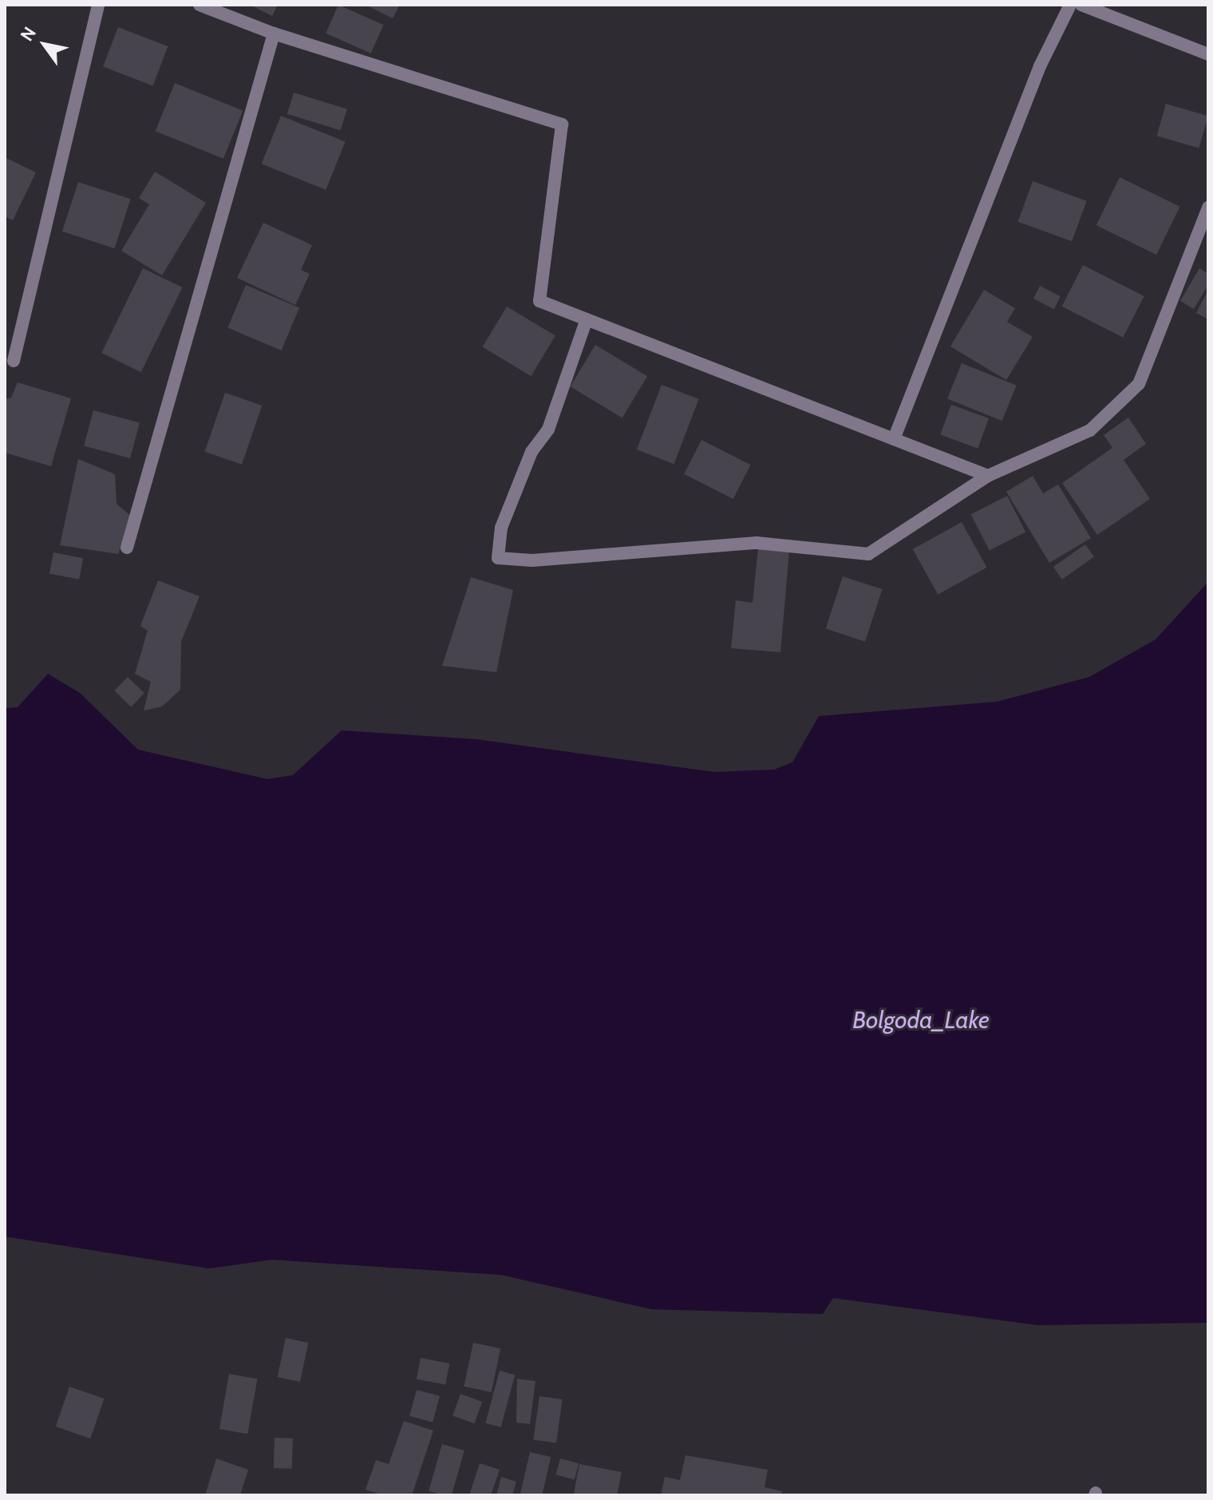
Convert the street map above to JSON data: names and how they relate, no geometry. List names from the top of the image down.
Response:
{
  "water": ["Bolgoda_Lake"],
  "north": "top left"
}
